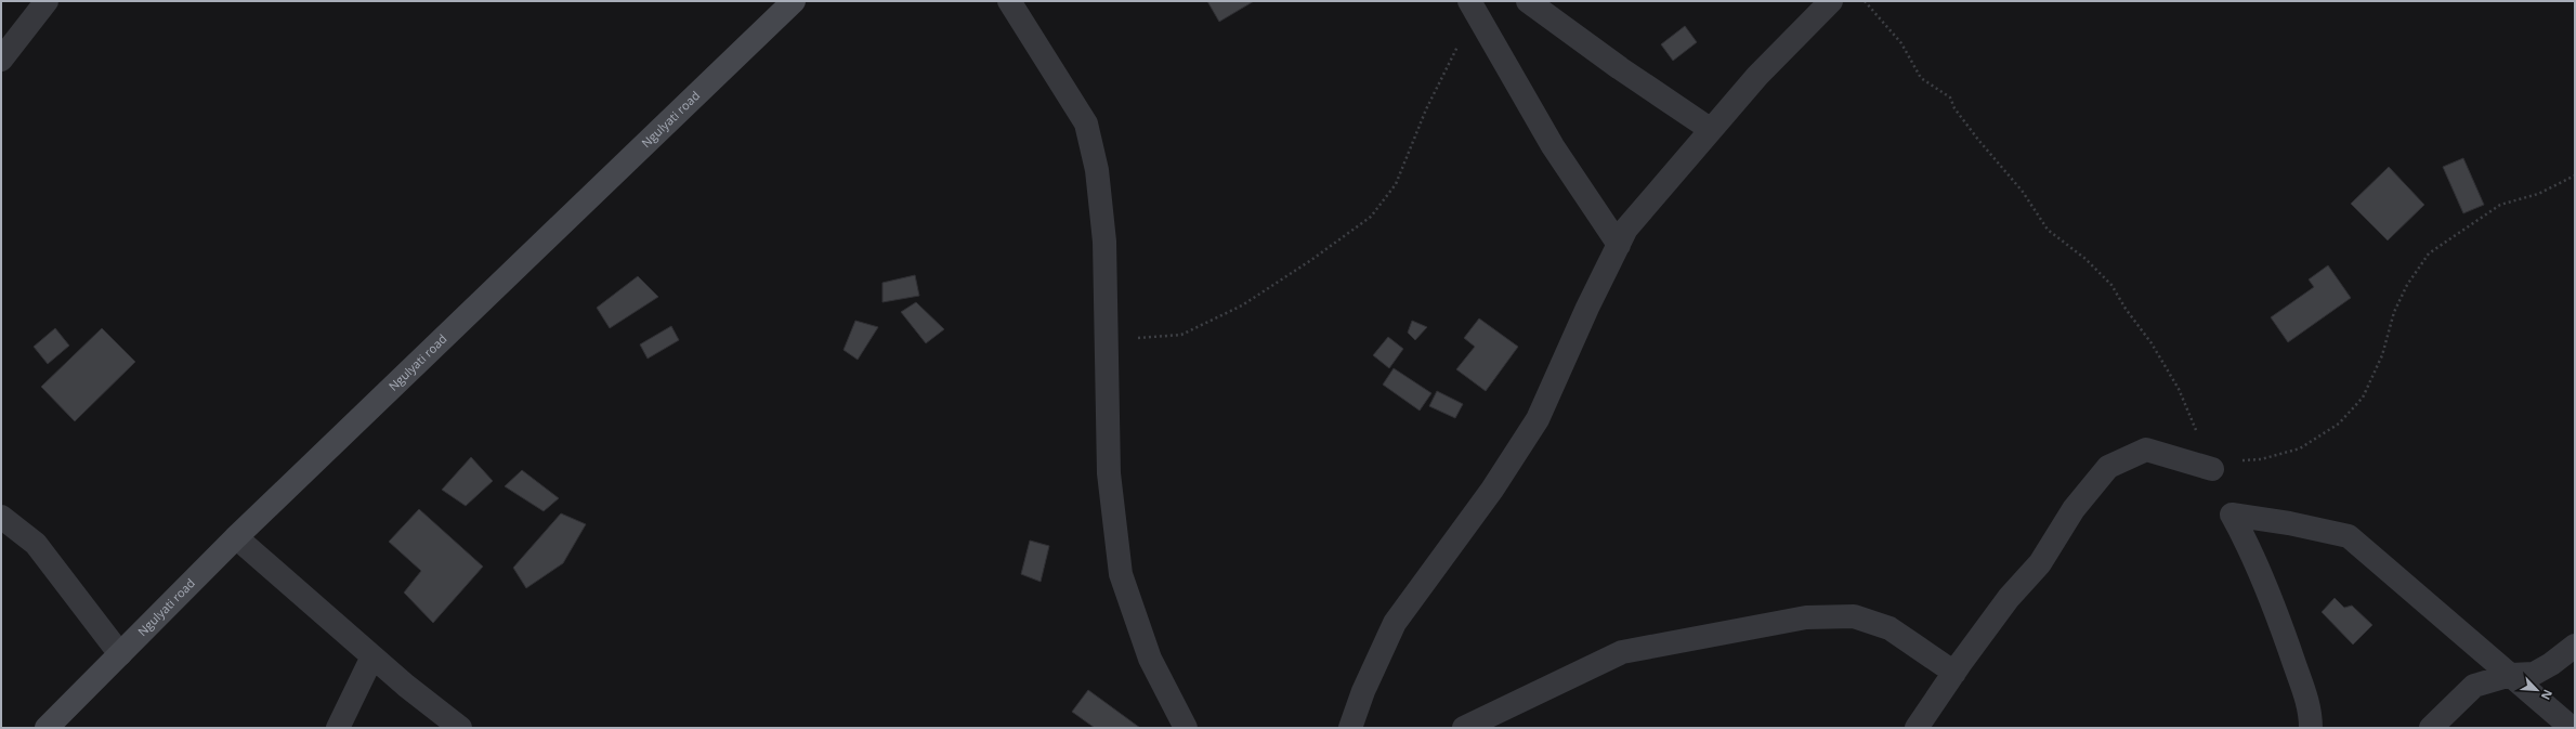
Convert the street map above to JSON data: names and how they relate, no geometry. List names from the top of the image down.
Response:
{
  "streets": {
    "main road": ["Ngulyati road"]
  },
  "north": "bottom right"
}
